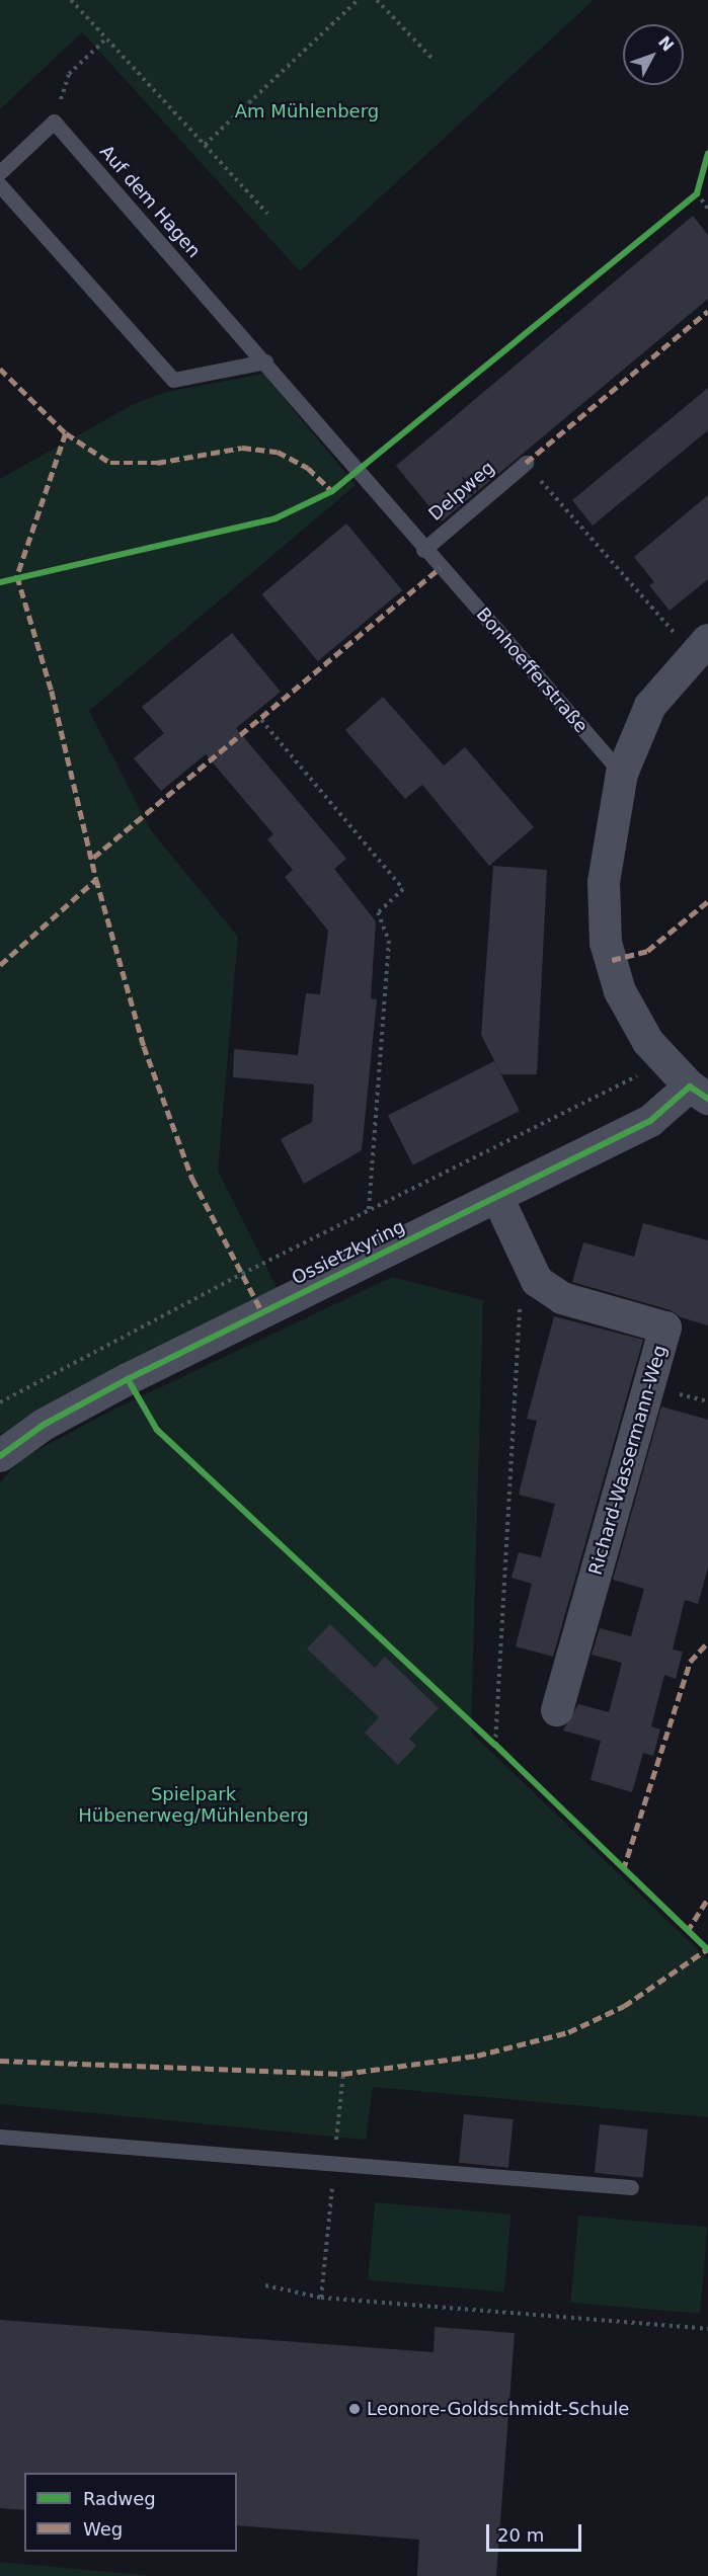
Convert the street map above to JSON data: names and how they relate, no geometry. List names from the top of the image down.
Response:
{
  "streets": {
    "street": ["Ossietzkyring", "Richard-Wassermann-Weg"],
    "lane": ["Auf dem Hagen", "Delpweg", "Bonhoefferstraße"]
  },
  "crossings": [
    ["Auf dem Hagen", "Delpweg"],
    ["Auf dem Hagen", "Bonhoefferstraße"]
  ],
  "parks": ["Am Mühlenberg", "Spielpark Hübenerweg/Mühlenberg"],
  "places": ["Leonore-Goldschmidt-Schule"],
  "legend": ["Radweg", "Weg"],
  "scale_bar": "20 m",
  "north": "top right"
}
